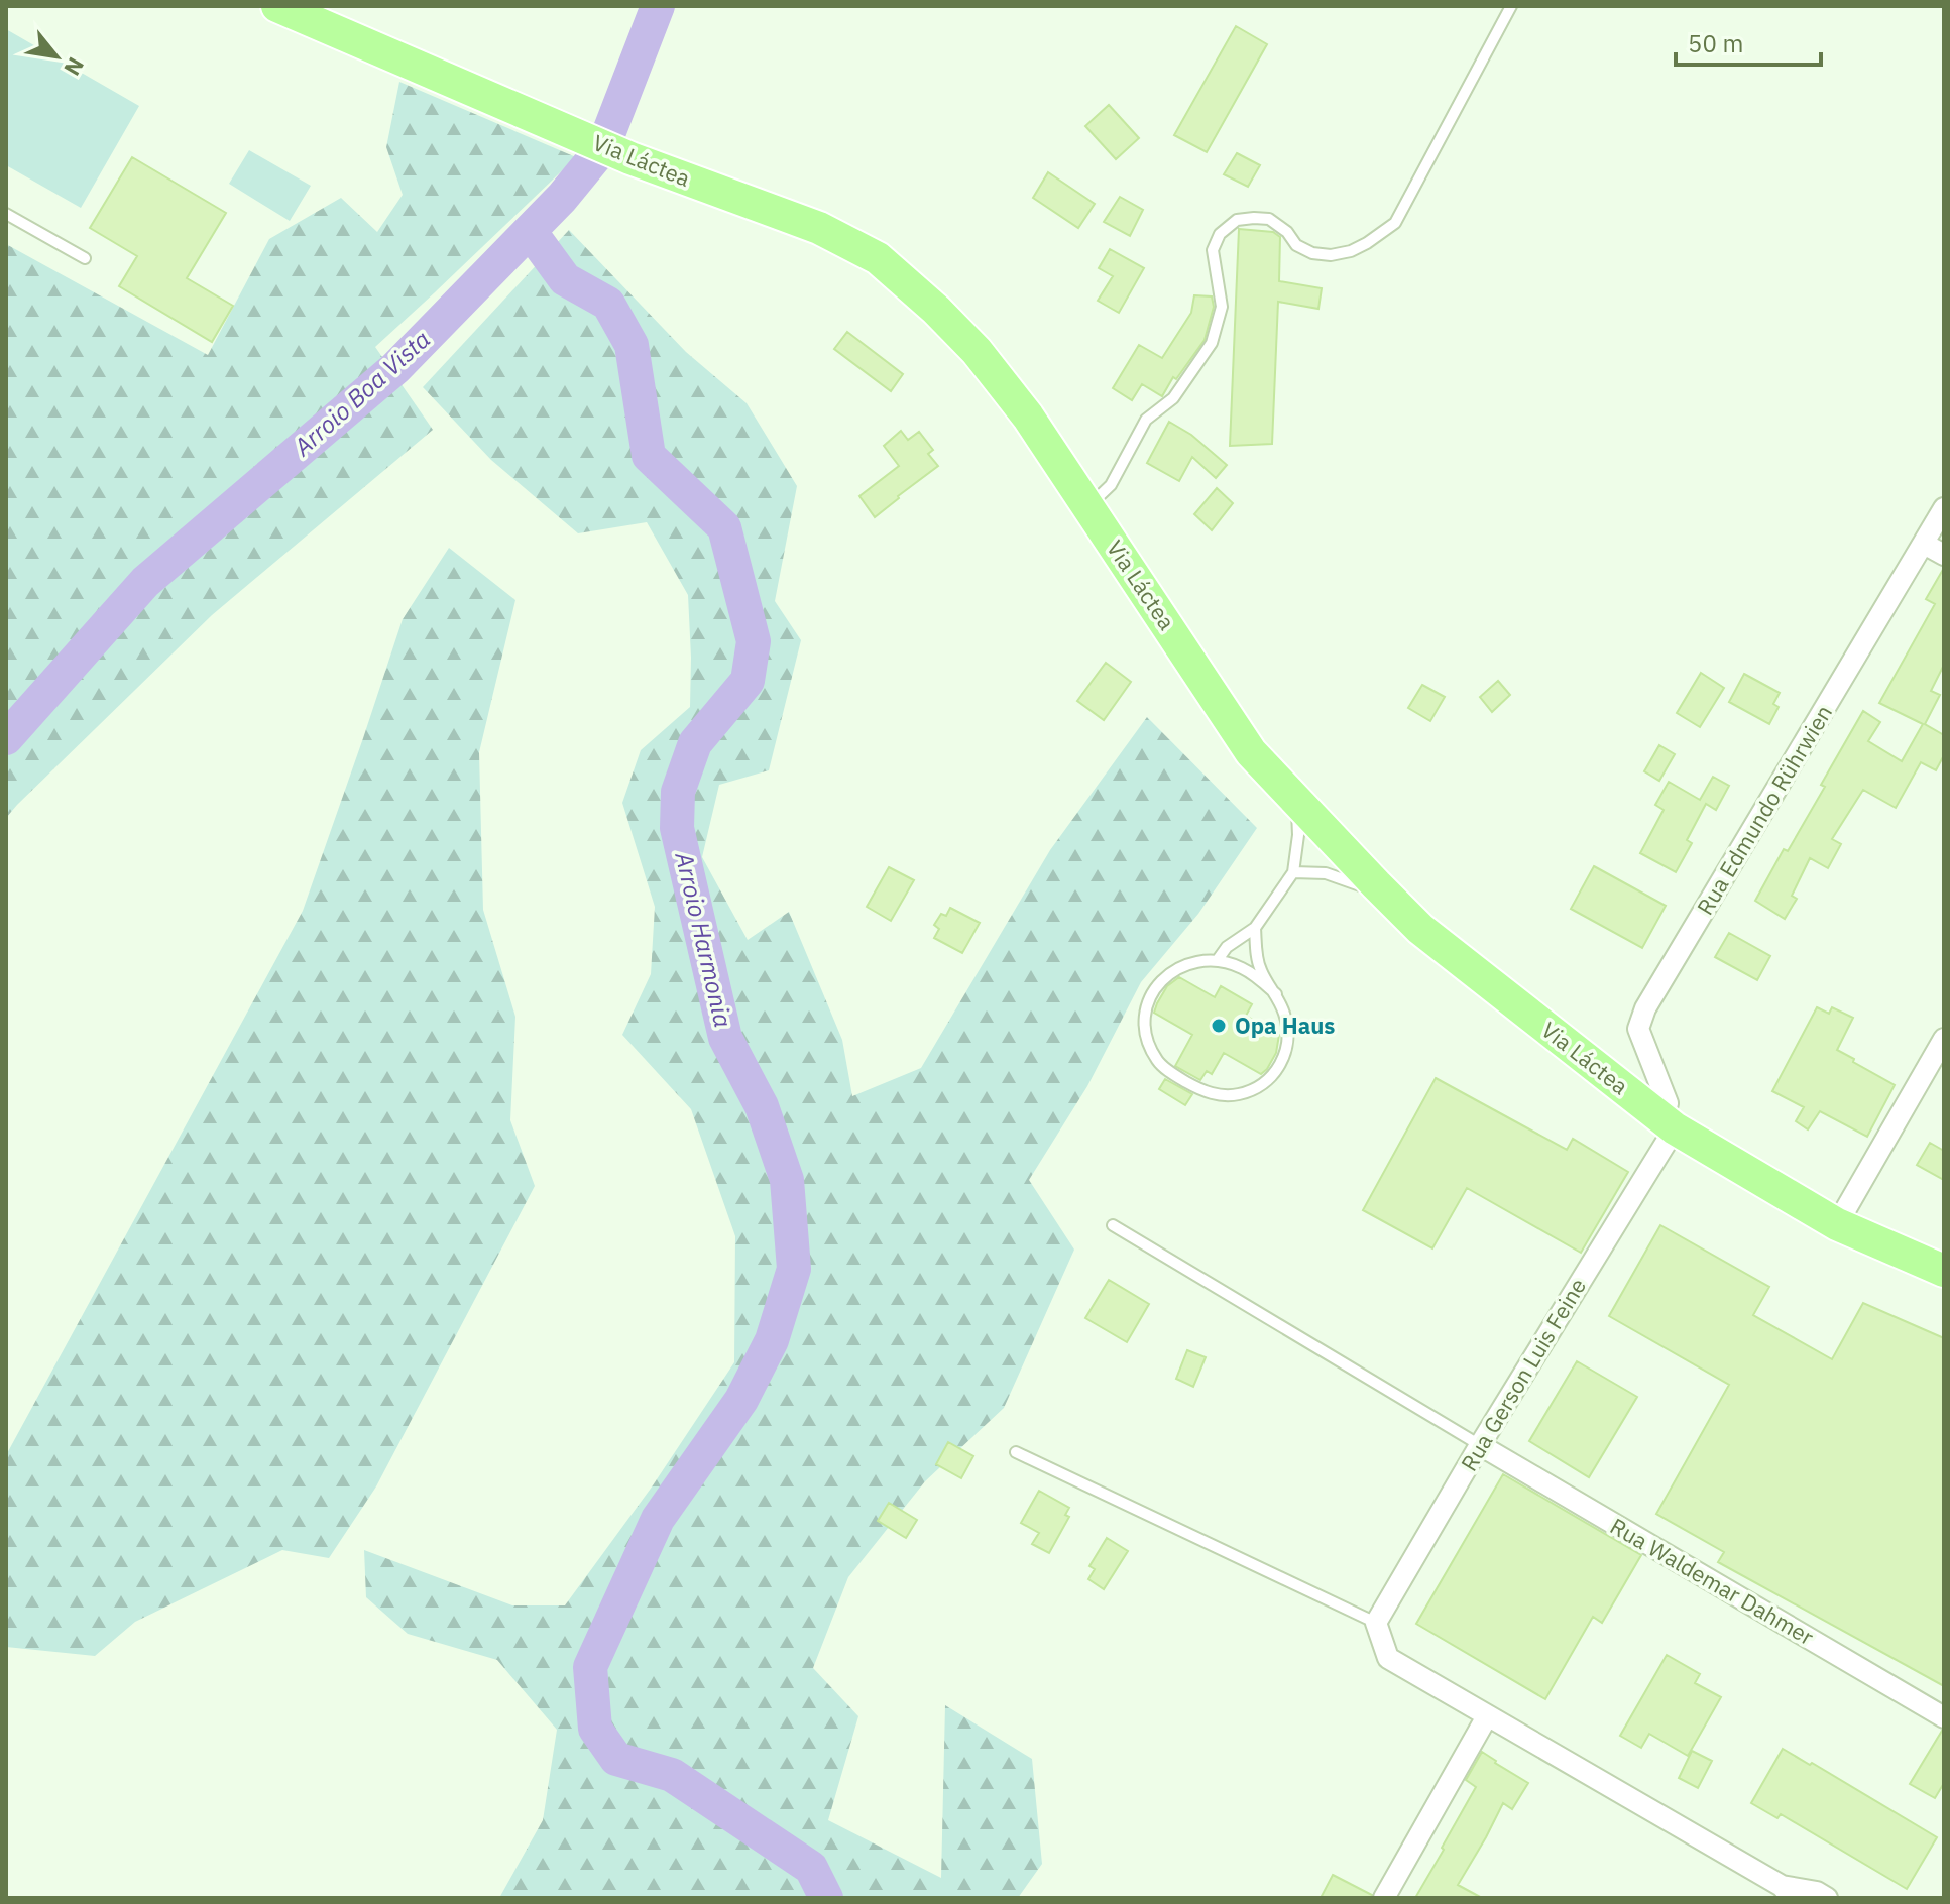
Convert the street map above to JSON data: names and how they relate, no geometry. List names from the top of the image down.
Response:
{
  "streets": {
    "main road": ["Via Láctea"],
    "street": ["Rua Edmundo Rührwien", "Rua Gerson Luis Feine", "Rua Waldemar Dahmer"]
  },
  "crossings": [
    ["Via Láctea", "Rua Edmundo Rührwien"],
    ["Via Láctea", "Rua Gerson Luis Feine"],
    ["Rua Edmundo Rührwien", "Rua Gerson Luis Feine"],
    ["Rua Gerson Luis Feine", "Rua Waldemar Dahmer"]
  ],
  "water": ["Arroio Boa Vista", "Arroio Harmonia"],
  "places": ["Opa Haus"],
  "scale_bar": "50 m",
  "north": "bottom right"
}
